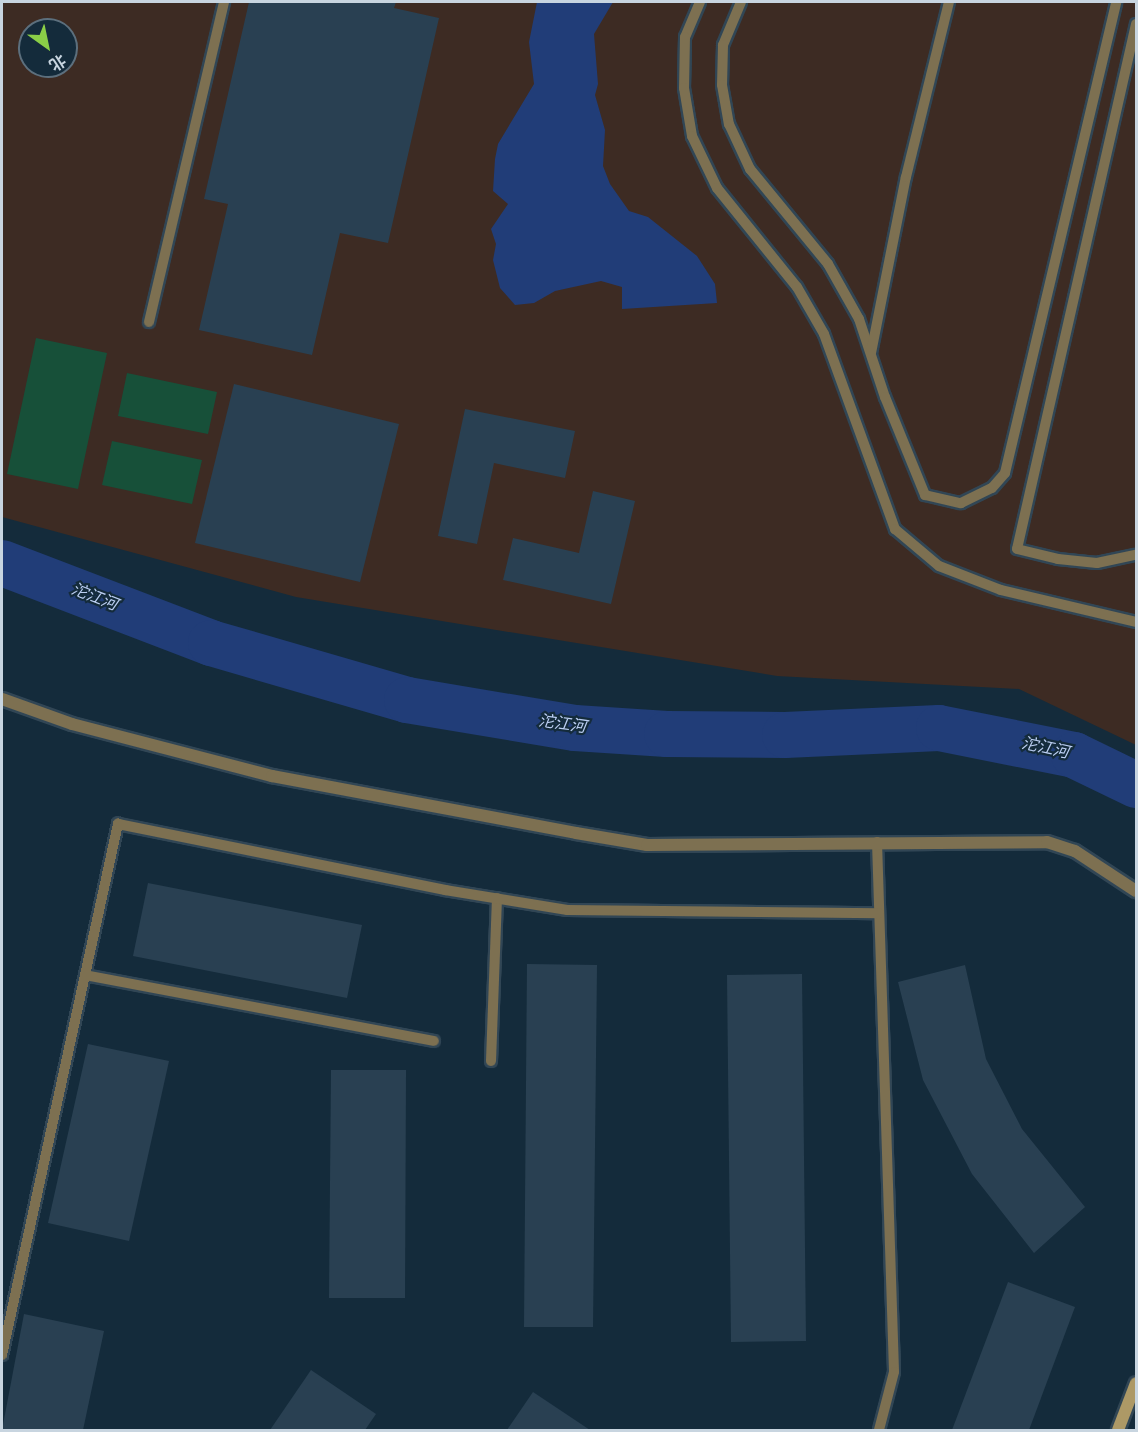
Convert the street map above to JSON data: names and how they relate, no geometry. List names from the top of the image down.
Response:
{
  "water": ["沱江河"],
  "north": "bottom right"
}
